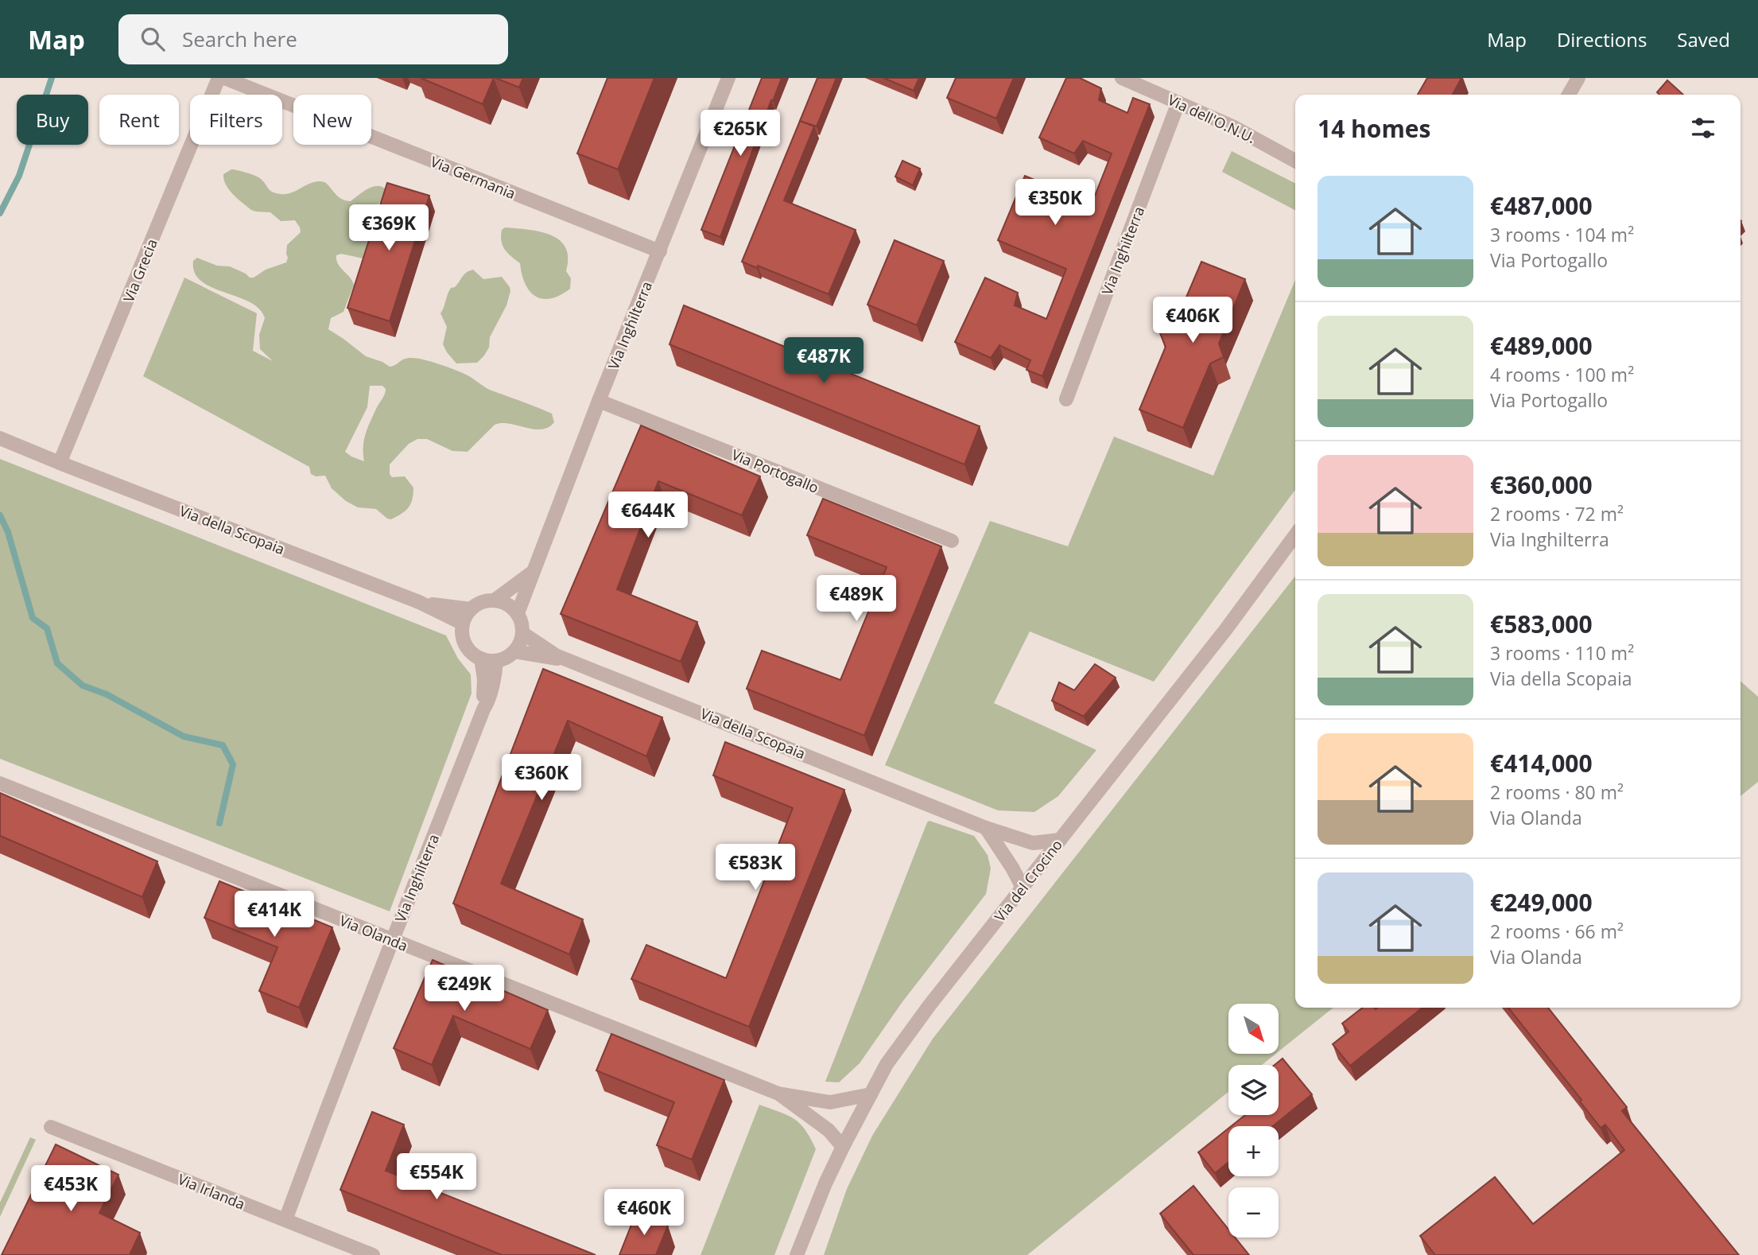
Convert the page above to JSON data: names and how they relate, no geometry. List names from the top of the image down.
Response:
{
  "streets": {
    "street": [
      "Via dell'O.N.U.",
      "Via Germania",
      "Via Inghilterra",
      "Via Grecia",
      "Via Portogallo",
      "Via della Scopaia",
      "Via del Crocino",
      "Via Olanda",
      "Via Irlanda"
    ]
  },
  "crossings": [
    ["Via dell'O.N.U.", "Via Inghilterra"],
    ["Via Germania", "Via Inghilterra"],
    ["Via Inghilterra", "Via Portogallo"],
    ["Via Inghilterra", "Via della Scopaia"],
    ["Via Inghilterra", "Via Olanda"],
    ["Via Inghilterra", "Via Irlanda"],
    ["Via Grecia", "Via della Scopaia"],
    ["Via della Scopaia", "Via del Crocino"],
    ["Via del Crocino", "Via Olanda"]
  ],
  "north": "bottom right",
  "page": {
    "header": "Map",
    "search": "Search here",
    "nav": ["Map", "Directions", "Saved"],
    "chip": [
      "Buy",
      "Rent",
      "Filters",
      "New"
    ],
    "heading": "14 homes",
    "price": [
      "€265K",
      "€350K",
      "€369K",
      "€406K",
      "€487K",
      "€644K",
      "€489K",
      "€360K",
      "€583K",
      "€414K",
      "€249K",
      "€554K",
      "€453K",
      "€460K"
    ],
    "list": [
      {
        "name": "€487,000",
        "note": "3 rooms · 104 m² · Via Portogallo"
      },
      {
        "name": "€489,000",
        "note": "4 rooms · 100 m² · Via Portogallo"
      },
      {
        "name": "€360,000",
        "note": "2 rooms · 72 m² · Via Inghilterra"
      },
      {
        "name": "€583,000",
        "note": "3 rooms · 110 m² · Via della Scopaia"
      },
      {
        "name": "€414,000",
        "note": "2 rooms · 80 m² · Via Olanda"
      },
      {
        "name": "€249,000",
        "note": "2 rooms · 66 m² · Via Olanda"
      }
    ],
    "map_buttons": ["+", "−"]
  }
}
